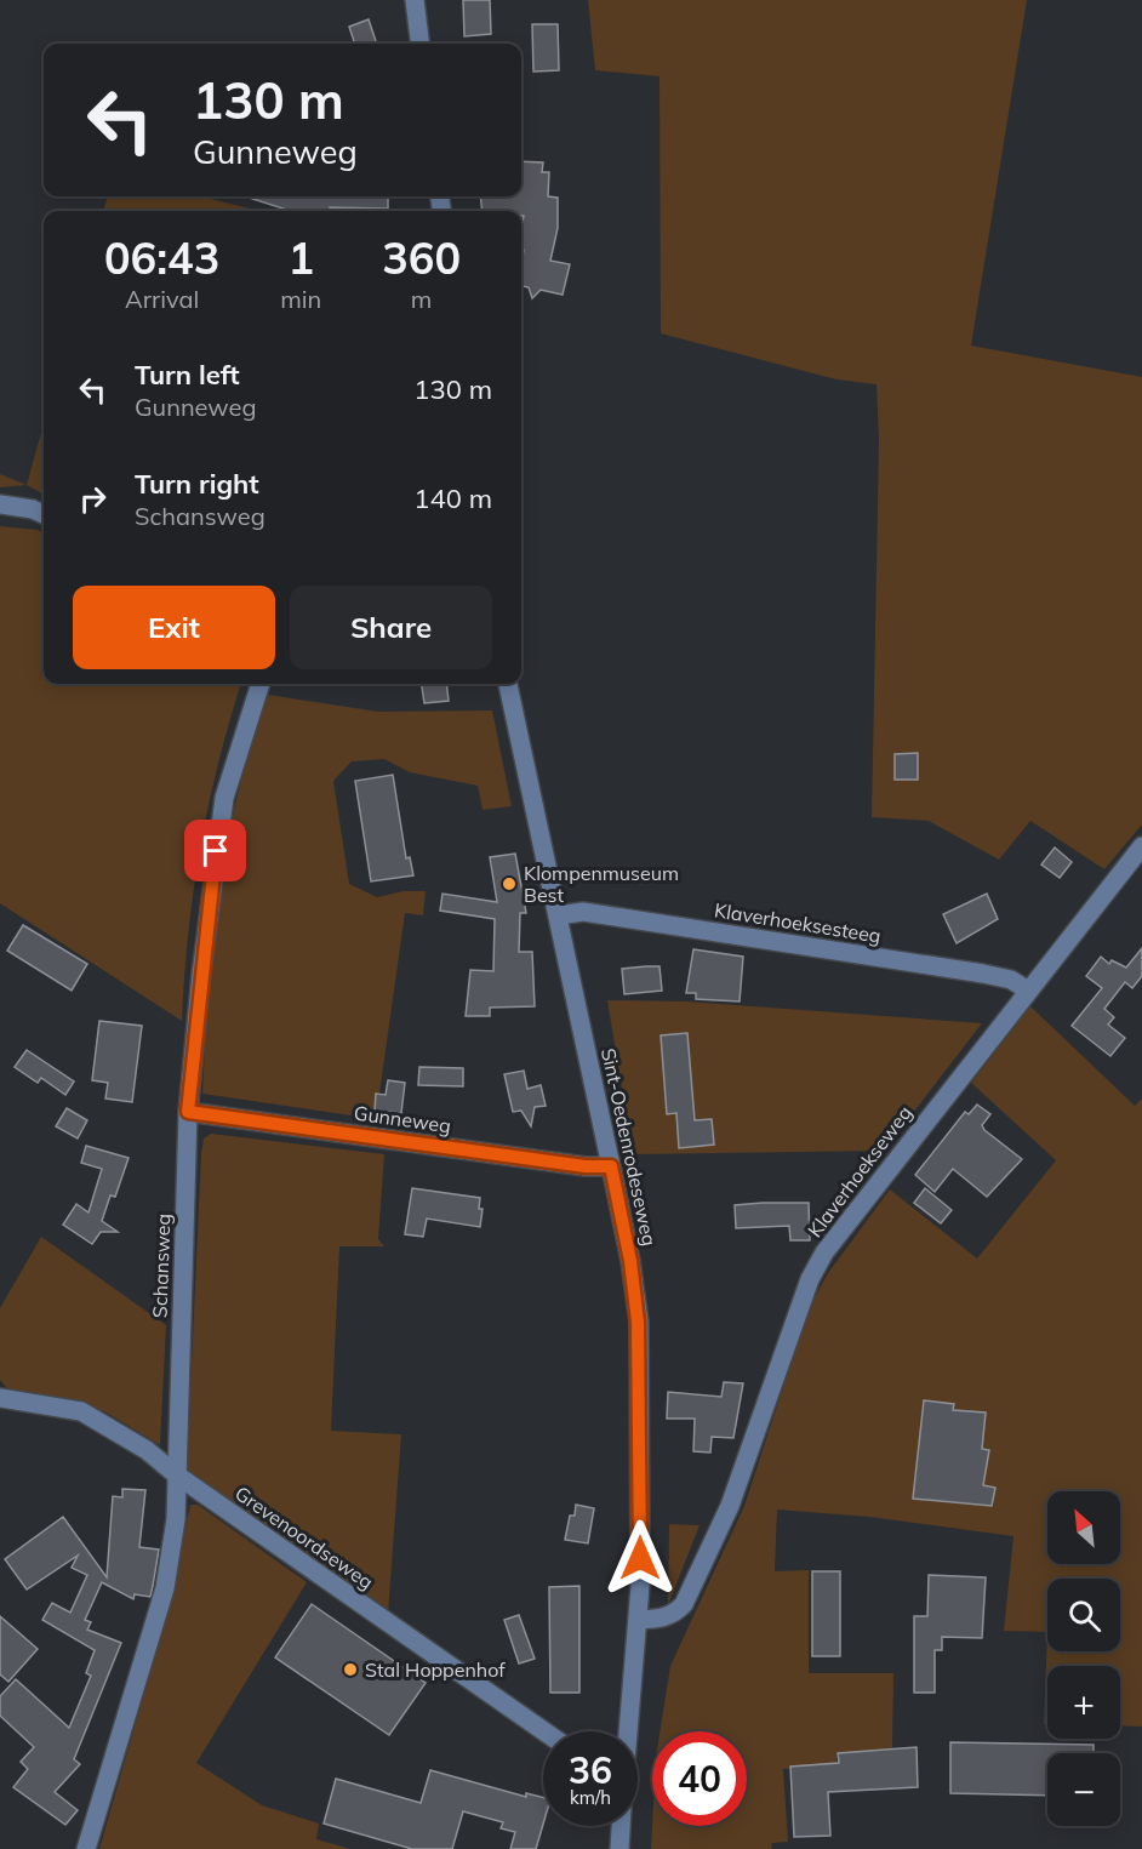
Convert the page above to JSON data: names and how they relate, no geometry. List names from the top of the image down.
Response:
{
  "streets": {
    "street": [
      "Klaverhoeksesteeg",
      "Gunneweg",
      "Sint-Oedenrodeseweg",
      "Klaverhoekseweg",
      "Schansweg",
      "Grevenoordseweg"
    ]
  },
  "crossings": [
    ["Klaverhoeksesteeg", "Sint-Oedenrodeseweg"],
    ["Klaverhoeksesteeg", "Klaverhoekseweg"],
    ["Gunneweg", "Sint-Oedenrodeseweg"],
    ["Gunneweg", "Schansweg"],
    ["Sint-Oedenrodeseweg", "Klaverhoekseweg"],
    ["Schansweg", "Grevenoordseweg"]
  ],
  "places": ["Klompenmuseum Best", "Stal Hoppenhof"],
  "north": "top left",
  "page": {
    "turn": ["130 m", "Gunneweg"],
    "eta": [
      "06:43",
      "Arrival",
      "1",
      "min",
      "360",
      "m"
    ],
    "list": [
      {
        "name": "Turn left",
        "note": "Gunneweg",
        "value": "130 m"
      },
      {
        "name": "Turn right",
        "note": "Schansweg",
        "value": "140 m"
      }
    ],
    "buttons": ["Exit", "Share"],
    "map_buttons": ["+", "−"],
    "speed": "36 km/h",
    "limit": "40"
  }
}
